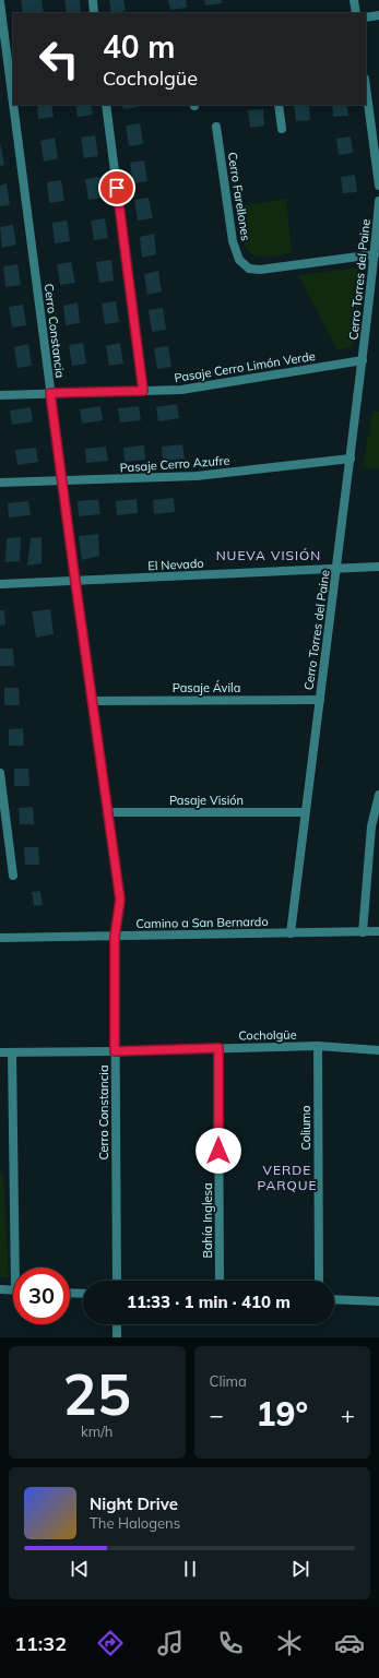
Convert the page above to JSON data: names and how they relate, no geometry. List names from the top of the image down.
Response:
{
  "streets": {
    "street": [
      "Cerro Farellones",
      "Cerro Torres del Paine",
      "Cerro Constancia",
      "Pasaje Cerro Limón Verde",
      "Pasaje Cerro Azufre",
      "El Nevado",
      "Pasaje Ávila",
      "Pasaje Visión",
      "Camino a San Bernardo",
      "Cocholgüe",
      "Coliumo",
      "Bahía Inglesa"
    ]
  },
  "crossings": [
    ["Cerro Farellones", "Cerro Torres del Paine"],
    ["Cerro Torres del Paine", "Pasaje Cerro Limón Verde"],
    ["Cerro Torres del Paine", "Pasaje Cerro Azufre"],
    ["Cerro Torres del Paine", "El Nevado"],
    ["Cerro Torres del Paine", "Pasaje Ávila"],
    ["Cerro Torres del Paine", "Pasaje Visión"],
    ["Cerro Torres del Paine", "Camino a San Bernardo"],
    ["Cerro Constancia", "Pasaje Cerro Limón Verde"],
    ["Cerro Constancia", "Pasaje Cerro Azufre"],
    ["Cerro Constancia", "El Nevado"],
    ["Cerro Constancia", "Pasaje Ávila"],
    ["Cerro Constancia", "Pasaje Visión"],
    ["Cerro Constancia", "Camino a San Bernardo"],
    ["Cerro Constancia", "Cocholgüe"],
    ["Cocholgüe", "Coliumo"],
    ["Cocholgüe", "Bahía Inglesa"]
  ],
  "districts": ["NUEVA VISIÓN", "VERDE PARQUE"],
  "page": {
    "turn": ["40 m", "Cocholgüe"],
    "limit": "30",
    "trip": "11:33 · 1 min · 410 m",
    "tile": [
      ["25", "km/h"],
      "Clima"
    ],
    "heat": ["−", "19°", "+"],
    "song": ["Night Drive", "The Halogens"],
    "tabs": "11:32"
  }
}
